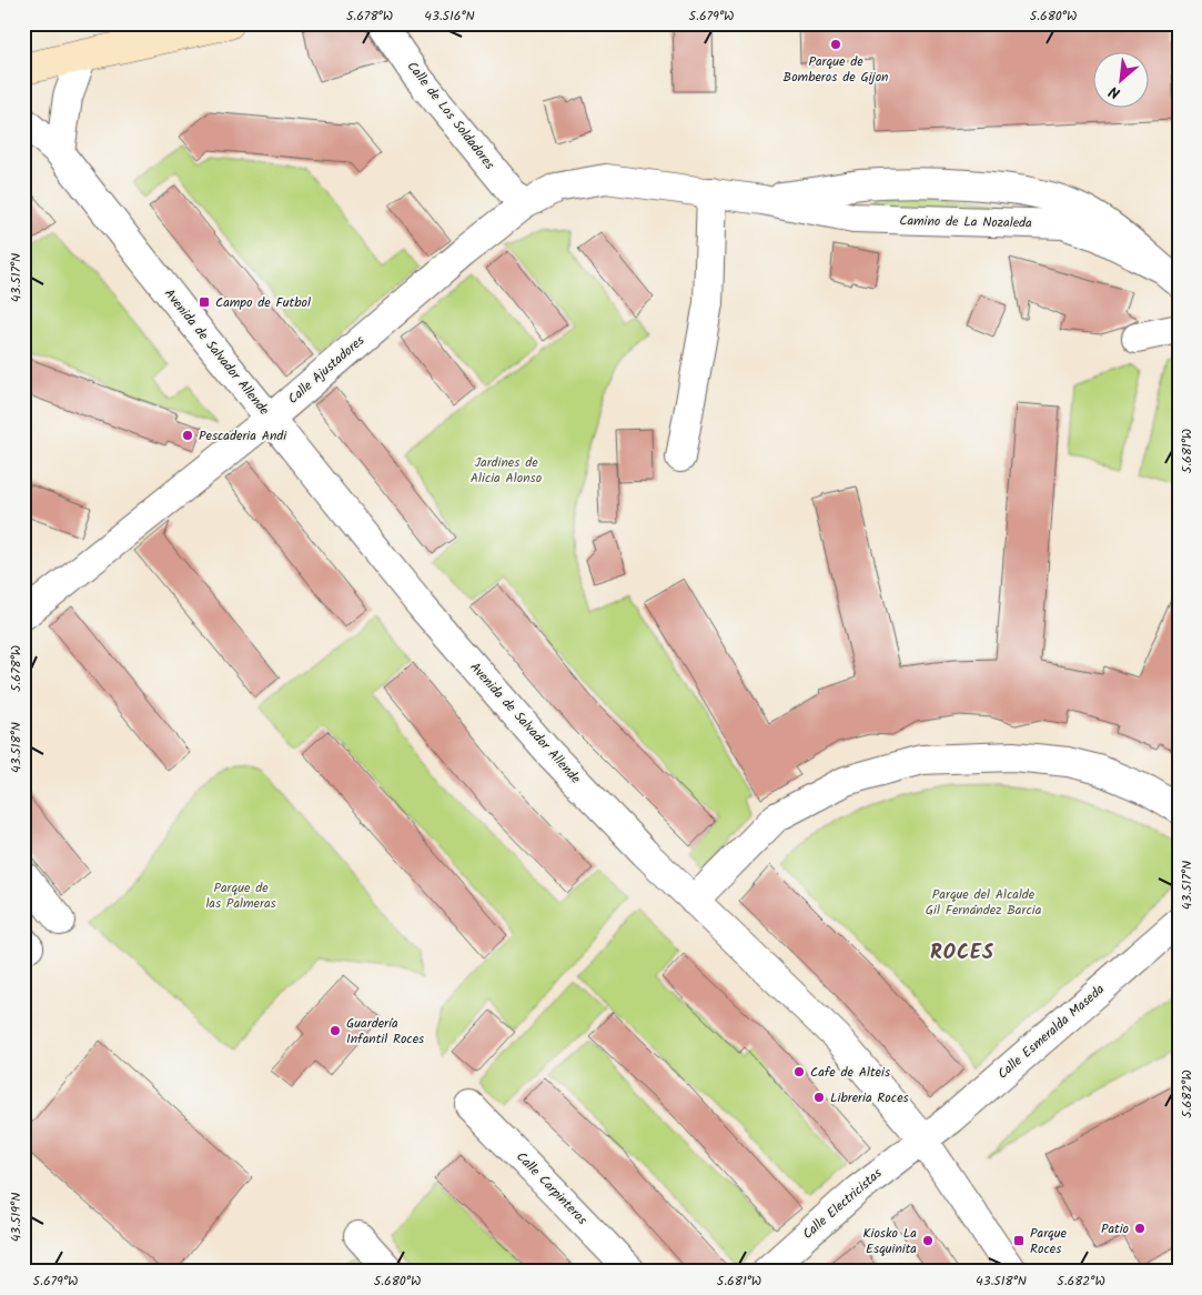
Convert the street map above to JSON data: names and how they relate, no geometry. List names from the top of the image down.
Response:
{
  "streets": {
    "street": [
      "Calle de Los Soldadores",
      "Camino de La Nozaleda",
      "Avenida de Salvador Allende",
      "Calle Ajustadores",
      "Calle Esmeralda Maseda",
      "Calle Carpinteros",
      "Calle Electricistas"
    ]
  },
  "crossings": [
    ["Calle de Los Soldadores", "Camino de La Nozaleda"],
    ["Calle de Los Soldadores", "Calle Ajustadores"],
    ["Camino de La Nozaleda", "Calle Ajustadores"],
    ["Avenida de Salvador Allende", "Calle Ajustadores"],
    ["Avenida de Salvador Allende", "Calle Esmeralda Maseda"],
    ["Avenida de Salvador Allende", "Calle Electricistas"],
    ["Calle Esmeralda Maseda", "Calle Electricistas"]
  ],
  "districts": ["ROCES"],
  "parks": ["Jardines de Alicia Alonso", "Parque de las Palmeras", "Parque del Alcalde Gil Fernández Barcia"],
  "places": {
    "other": [
      "Parque de Bomberos de Gijon",
      "Pescaderia Andi",
      "Guardería Infantil Roces",
      "Cafe de Alteis",
      "Libreria Roces",
      "Patio",
      "Kiosko La Esquinita"
    ],
    "transit": ["Campo de Futbol", "Parque Roces"]
  },
  "north": "bottom left",
  "coordinates": [
    "5.678°W",
    "43.516°N",
    "5.679°W",
    "5.680°W",
    "43.517°N",
    "5.681°W",
    "43.518°N",
    "5.682°W",
    "43.519°N"
  ]
}
